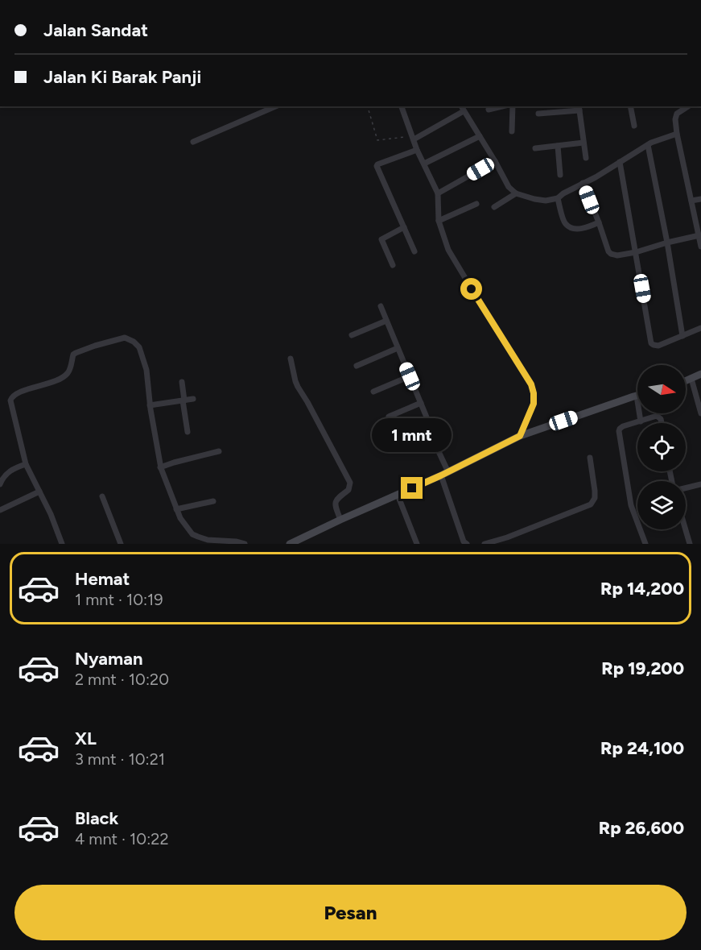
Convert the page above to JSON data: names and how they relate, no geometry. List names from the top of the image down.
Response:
{
  "north": "right",
  "page": {
    "banner": ["Jalan Sandat", "Jalan Ki Barak Panji"],
    "bubble": "1 mnt",
    "list": [
      {
        "name": "Hemat",
        "note": "1 mnt · 10:19",
        "value": "Rp 14,200"
      },
      {
        "name": "Nyaman",
        "note": "2 mnt · 10:20",
        "value": "Rp 19,200"
      },
      {
        "name": "XL",
        "note": "3 mnt · 10:21",
        "value": "Rp 24,100"
      },
      {
        "name": "Black",
        "note": "4 mnt · 10:22",
        "value": "Rp 26,600"
      }
    ],
    "buttons": "Pesan"
  }
}
